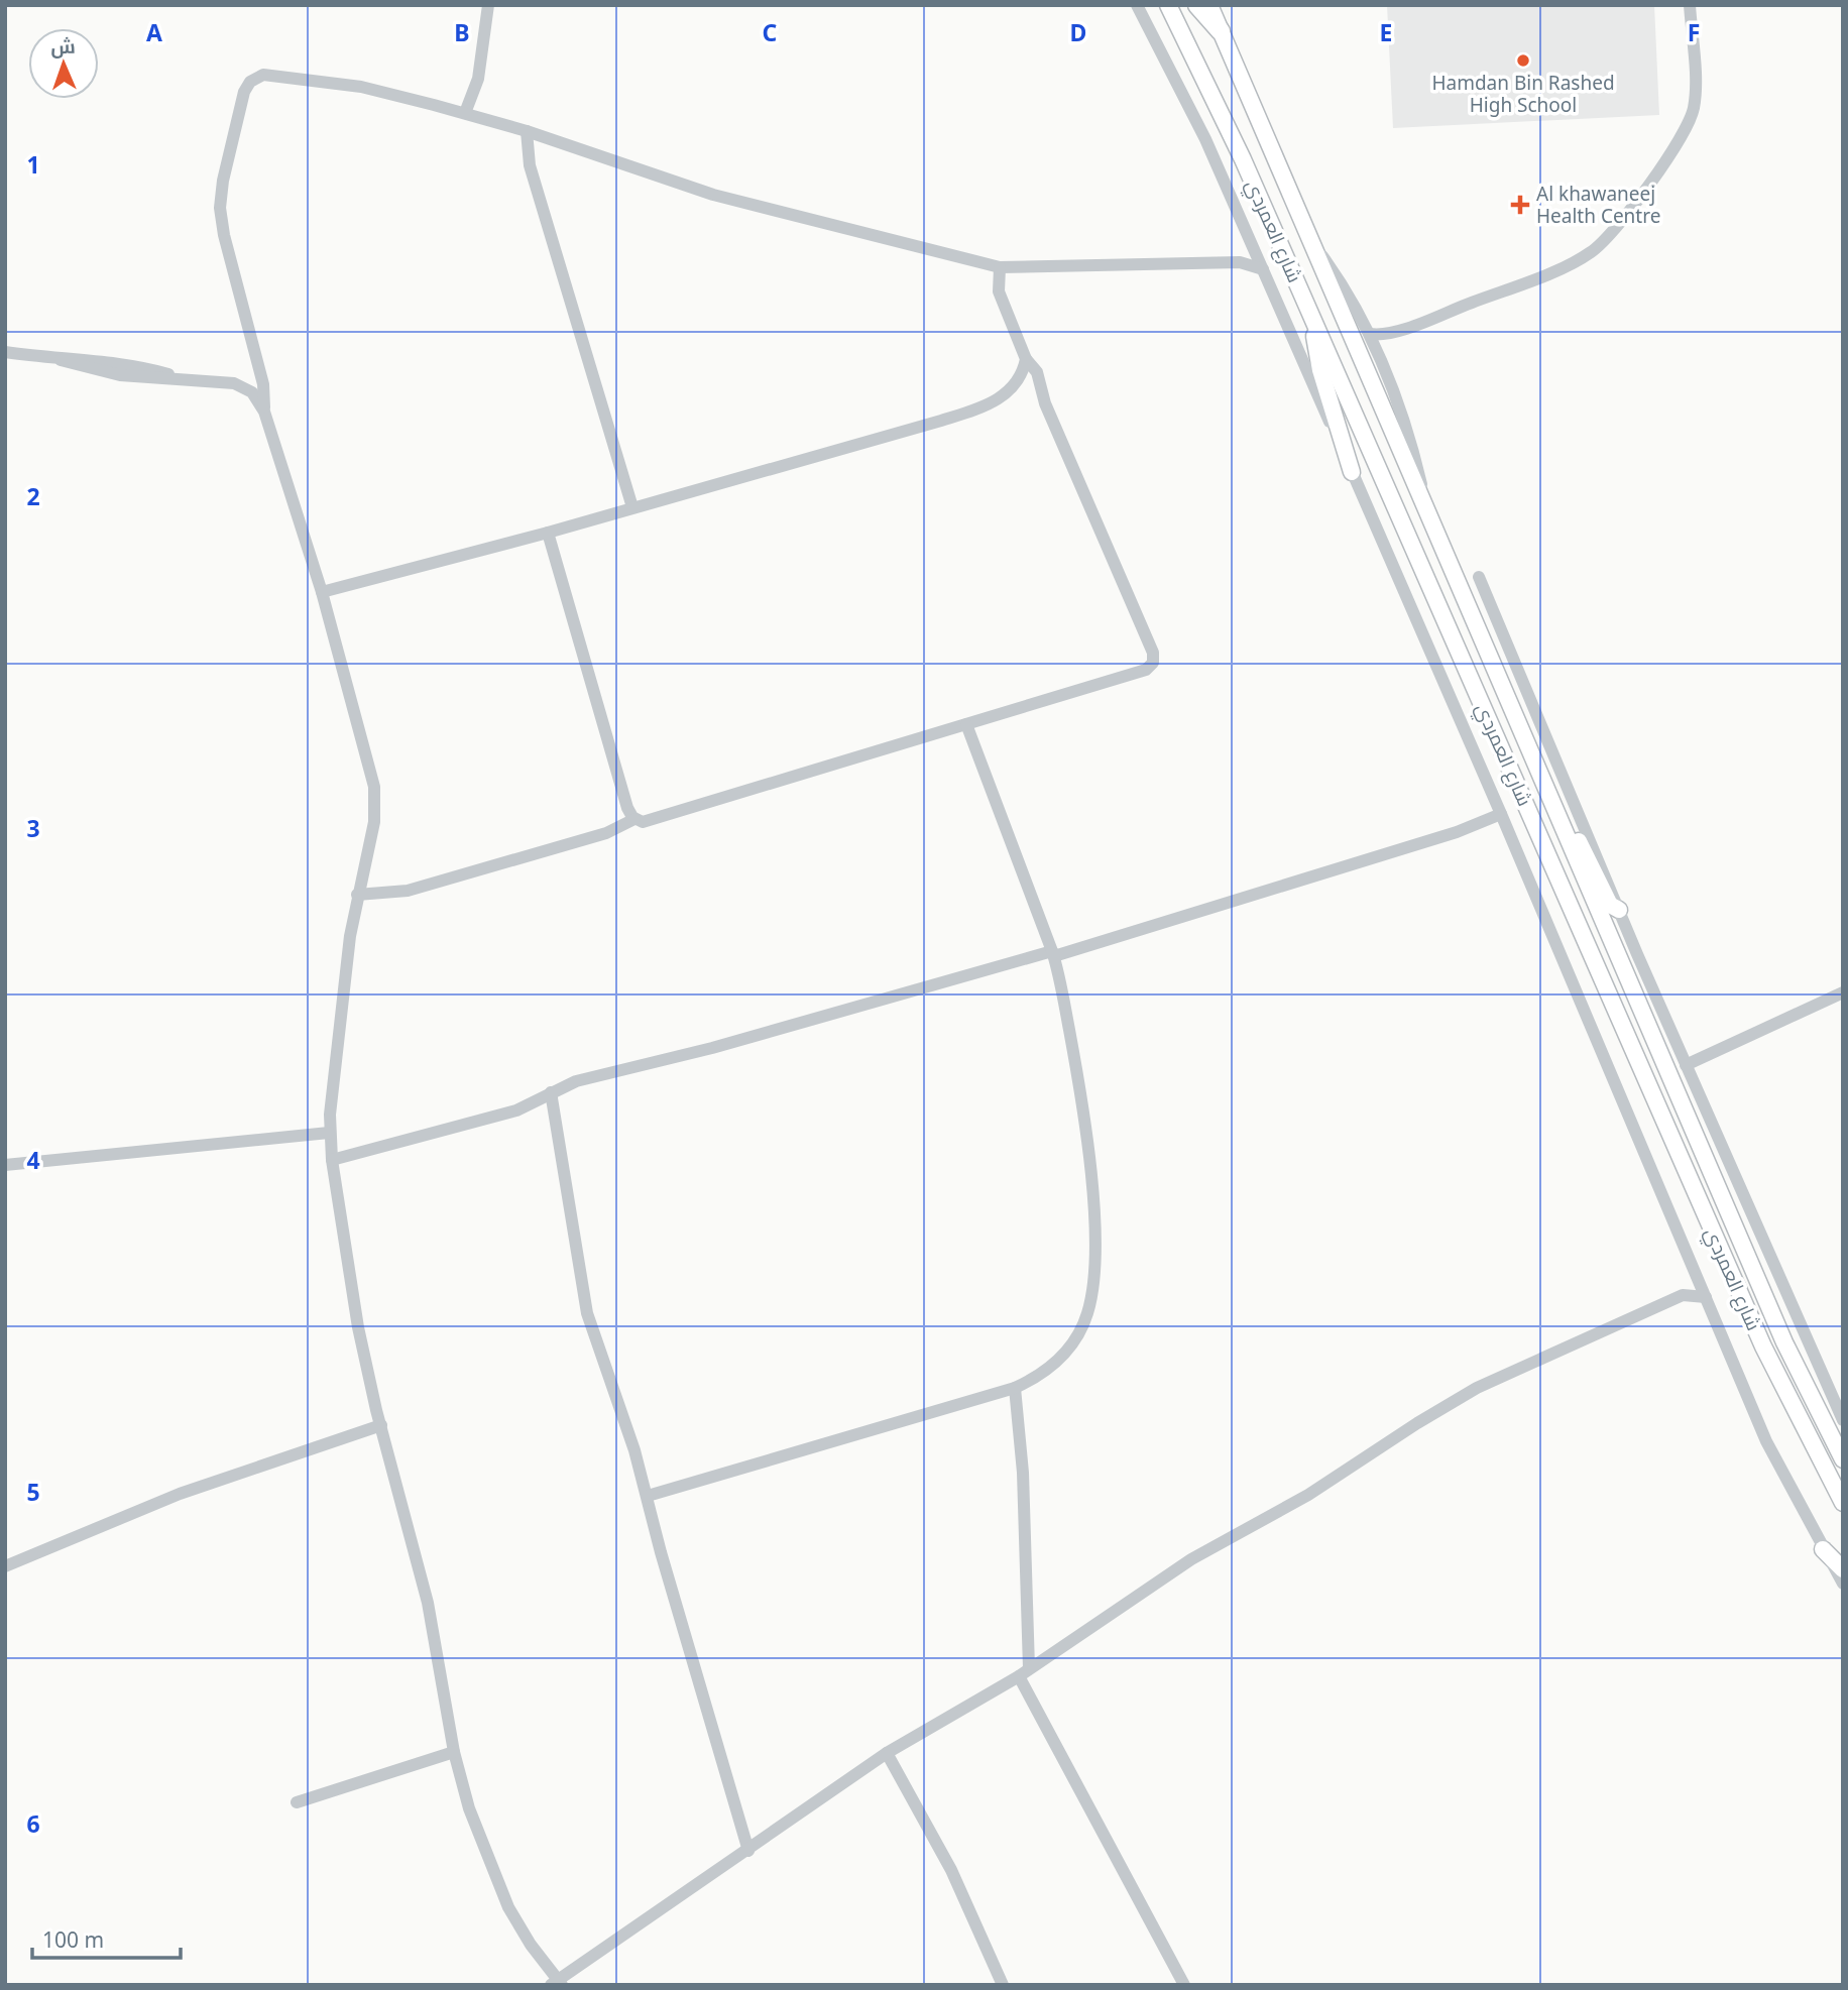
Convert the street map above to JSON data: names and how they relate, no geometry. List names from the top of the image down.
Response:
{
  "streets": {
    "main road": ["شارع العمردي"]
  },
  "places": {
    "other": ["Hamdan Bin Rashed High School"],
    "health": ["Al khawaneej Health Centre"]
  },
  "scale_bar": "100 m",
  "north": "top",
  "grid": {
    "columns": [
      "A",
      "B",
      "C",
      "D",
      "E",
      "F"
    ],
    "rows": [
      "1",
      "2",
      "3",
      "4",
      "5",
      "6"
    ]
  }
}
